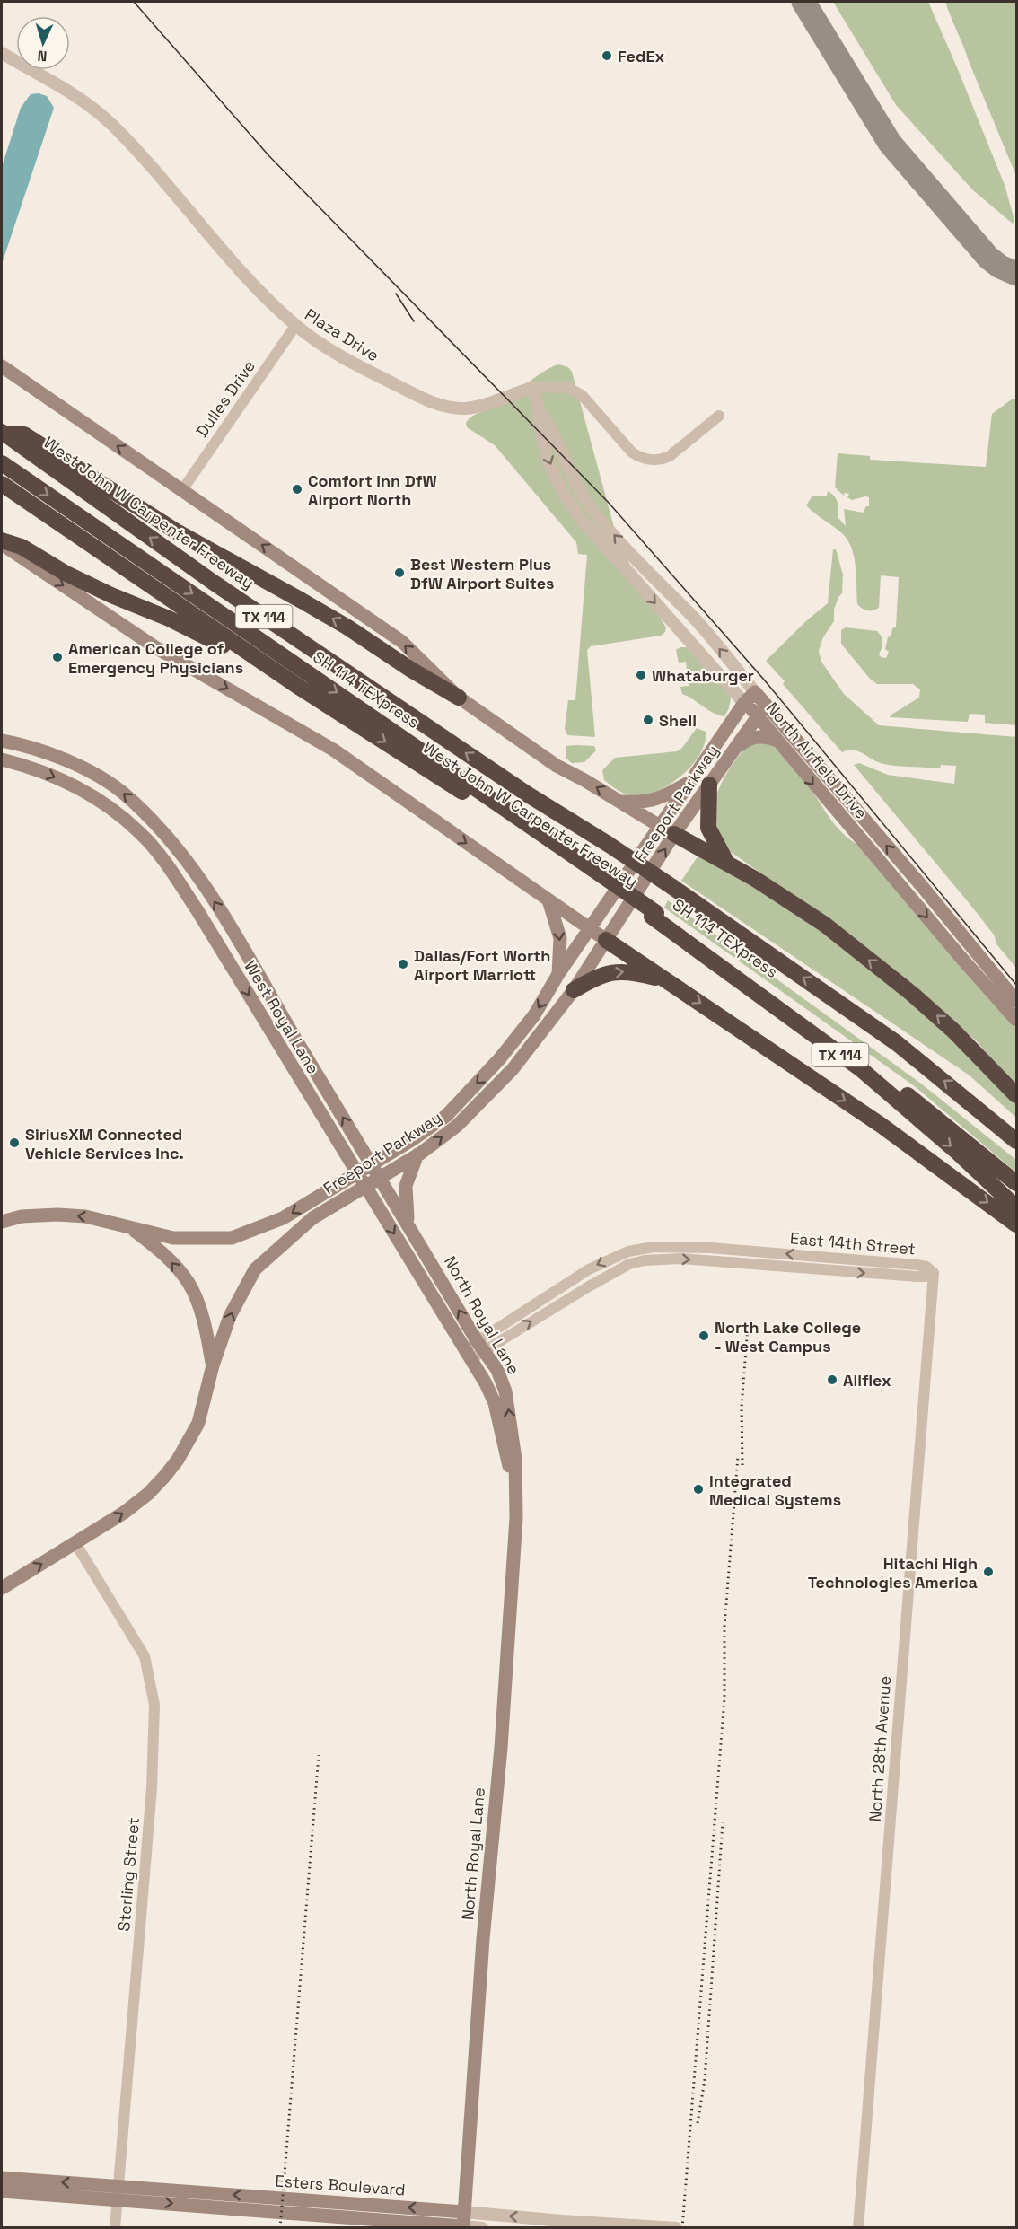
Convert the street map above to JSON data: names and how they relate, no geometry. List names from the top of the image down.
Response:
{
  "streets": {
    "highway": ["West John W Carpenter Freeway", "TX 114", "SH 114 TEXpress"],
    "main road": [
      "North Airfield Drive",
      "Freeport Parkway",
      "West Royal Lane",
      "North Royal Lane",
      "Esters Boulevard"
    ],
    "street": [
      "Plaza Drive",
      "Dulles Drive",
      "East 14th Street",
      "North 28th Avenue",
      "Sterling Street"
    ]
  },
  "crossings": [
    ["Plaza Drive", "Dulles Drive"],
    ["Plaza Drive", "North Airfield Drive"],
    ["West John W Carpenter Freeway", "SH 114 TEXpress"],
    ["North Airfield Drive", "Freeport Parkway"],
    ["Freeport Parkway", "West Royal Lane"],
    ["Freeport Parkway", "North Royal Lane"],
    ["Freeport Parkway", "Sterling Street"],
    ["West Royal Lane", "East 14th Street"],
    ["West Royal Lane", "North Royal Lane"],
    ["East 14th Street", "North Royal Lane"],
    ["East 14th Street", "North 28th Avenue"],
    ["North Royal Lane", "Esters Boulevard"],
    ["Sterling Street", "Esters Boulevard"]
  ],
  "places": [
    "FedEx",
    "Comfort Inn DfW Airport North",
    "Best Western Plus DfW Airport Suites",
    "American College of Emergency Physicians",
    "Whataburger",
    "Shell",
    "Dallas/Fort Worth Airport Marriott",
    "SiriusXM Connected Vehicle Services Inc.",
    "North Lake College - West Campus",
    "Allflex",
    "Integrated Medical Systems",
    "Hitachi High Technologies America"
  ],
  "north": "bottom"
}
